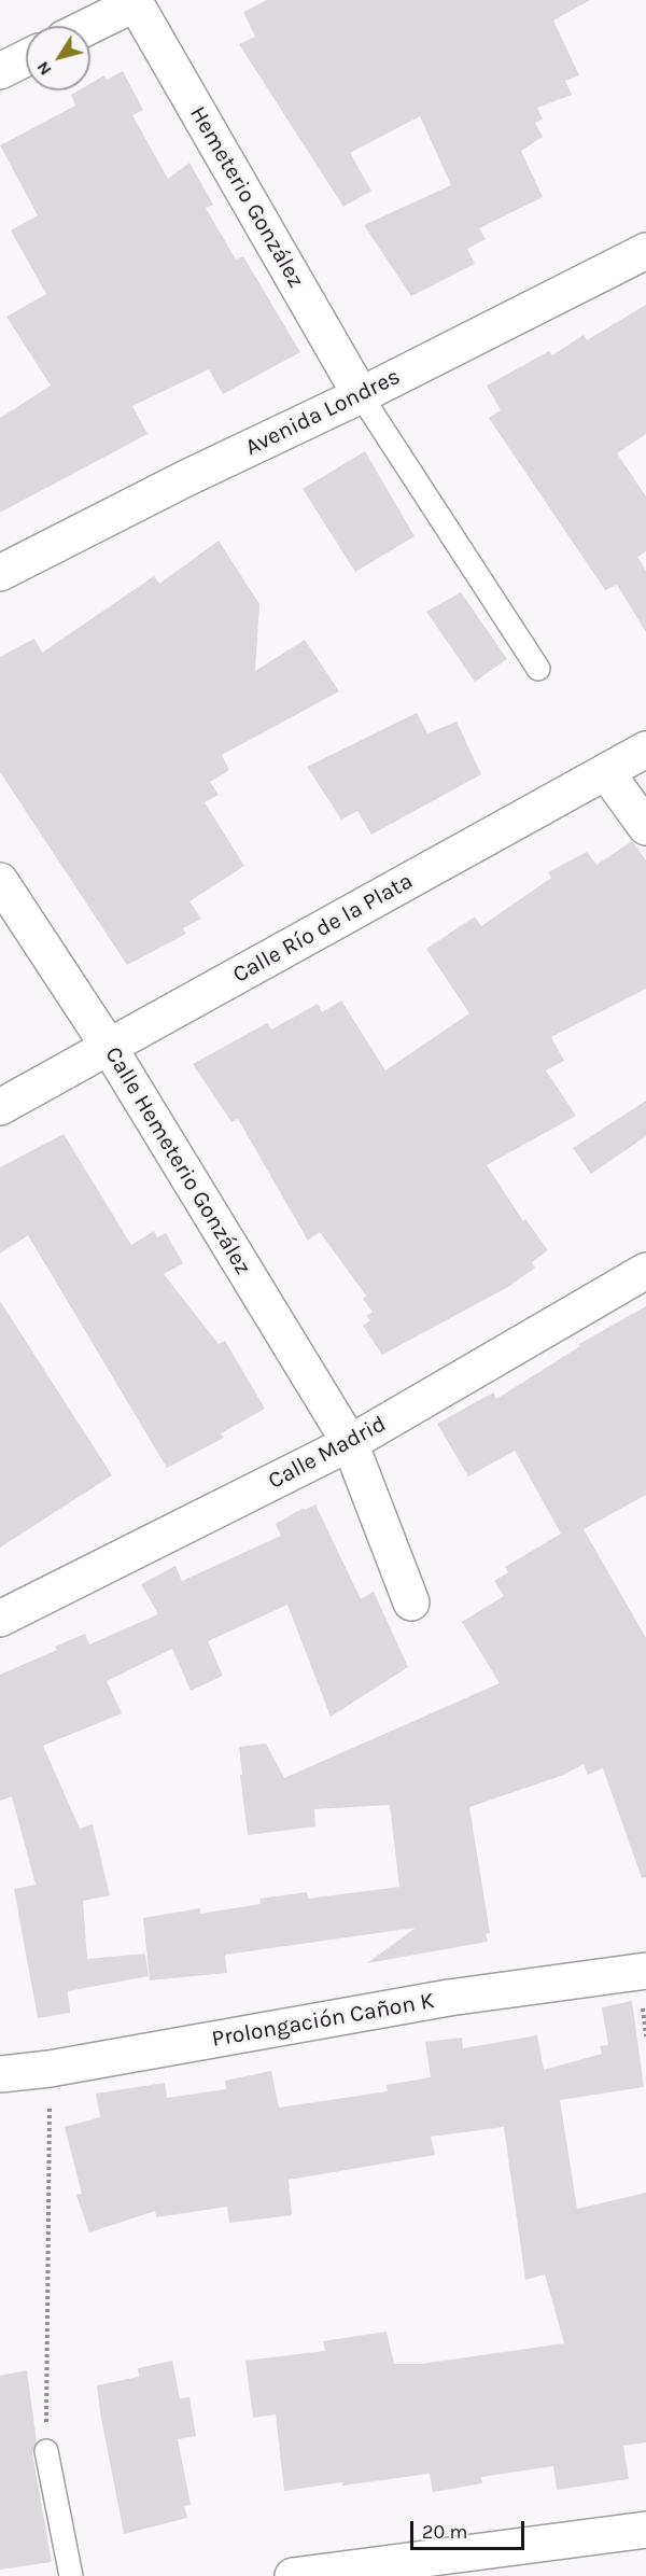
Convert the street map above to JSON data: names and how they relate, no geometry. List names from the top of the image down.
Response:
{
  "streets": {
    "street": [
      "Hemeterio González",
      "Avenida Londres",
      "Calle Río de la Plata",
      "Calle Hemeterio González",
      "Calle Madrid",
      "Prolongación Cañon K"
    ]
  },
  "crossings": [
    ["Hemeterio González", "Avenida Londres"],
    ["Calle Río de la Plata", "Calle Hemeterio González"],
    ["Calle Hemeterio González", "Calle Madrid"]
  ],
  "scale_bar": "20 m",
  "north": "bottom left"
}
